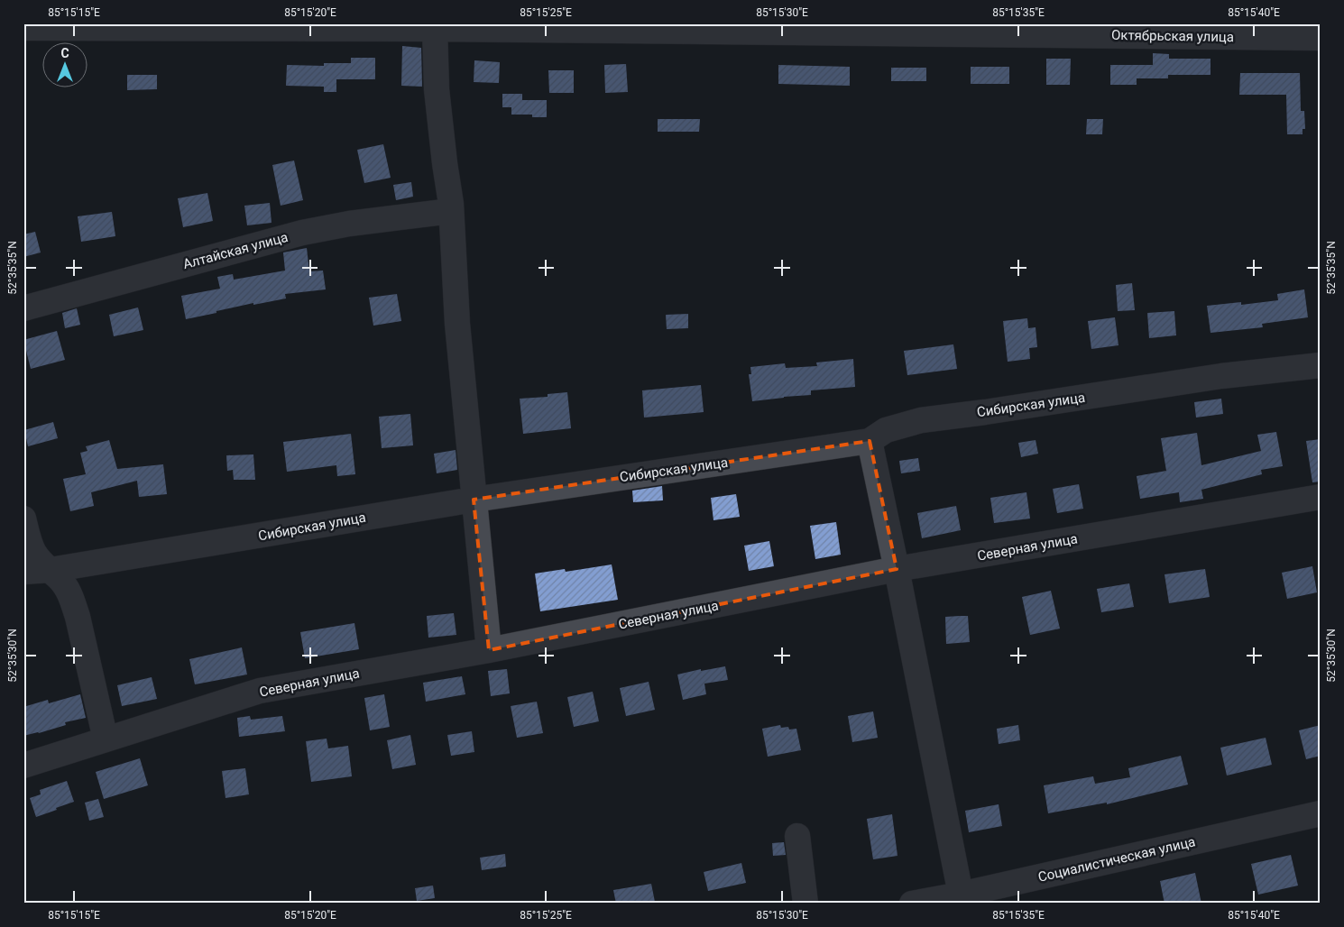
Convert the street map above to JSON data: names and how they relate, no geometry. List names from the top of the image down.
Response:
{
  "streets": {
    "street": [
      "Октябрьская улица",
      "Алтайская улица",
      "Сибирская улица",
      "Северная улица",
      "Социалистическая улица"
    ]
  },
  "north": "top",
  "coordinates": [
    "85°15'15\"E",
    "85°15'20\"E",
    "85°15'25\"E",
    "85°15'30\"E",
    "85°15'35\"E",
    "85°15'40\"E",
    "52°35'35\"N",
    "52°35'30\"N"
  ]
}
